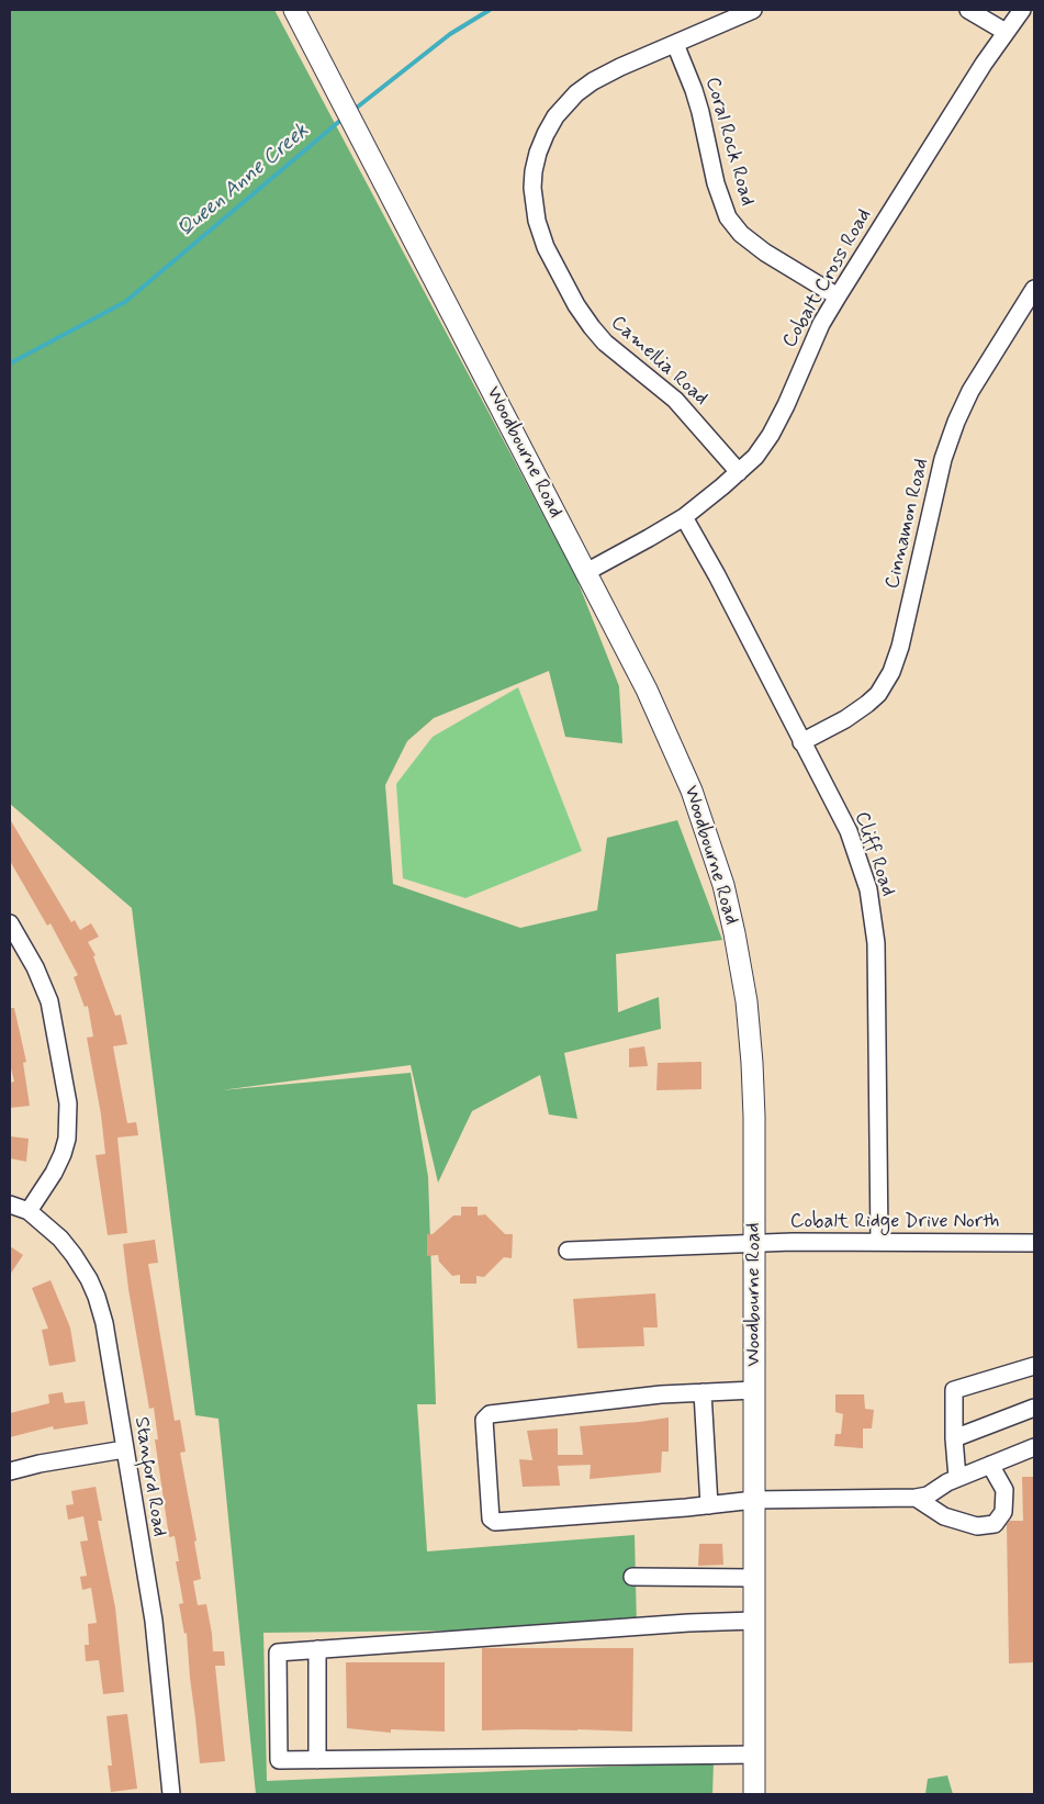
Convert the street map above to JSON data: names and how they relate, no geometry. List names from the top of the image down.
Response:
{
  "streets": {
    "main road": ["Woodbourne Road"],
    "street": [
      "Coral Rock Road",
      "Cobalt Cross Road",
      "Camellia Road",
      "Cinnamon Road",
      "Cliff Road",
      "Cobalt Ridge Drive North",
      "Stanford Road"
    ]
  },
  "crossings": [
    ["Coral Rock Road", "Cobalt Cross Road"],
    ["Coral Rock Road", "Camellia Road"],
    ["Cobalt Cross Road", "Camellia Road"],
    ["Cobalt Cross Road", "Woodbourne Road"],
    ["Cobalt Cross Road", "Cliff Road"],
    ["Woodbourne Road", "Cobalt Ridge Drive North"],
    ["Cinnamon Road", "Cliff Road"],
    ["Cliff Road", "Cobalt Ridge Drive North"]
  ],
  "water": ["Queen Anne Creek"]
}
